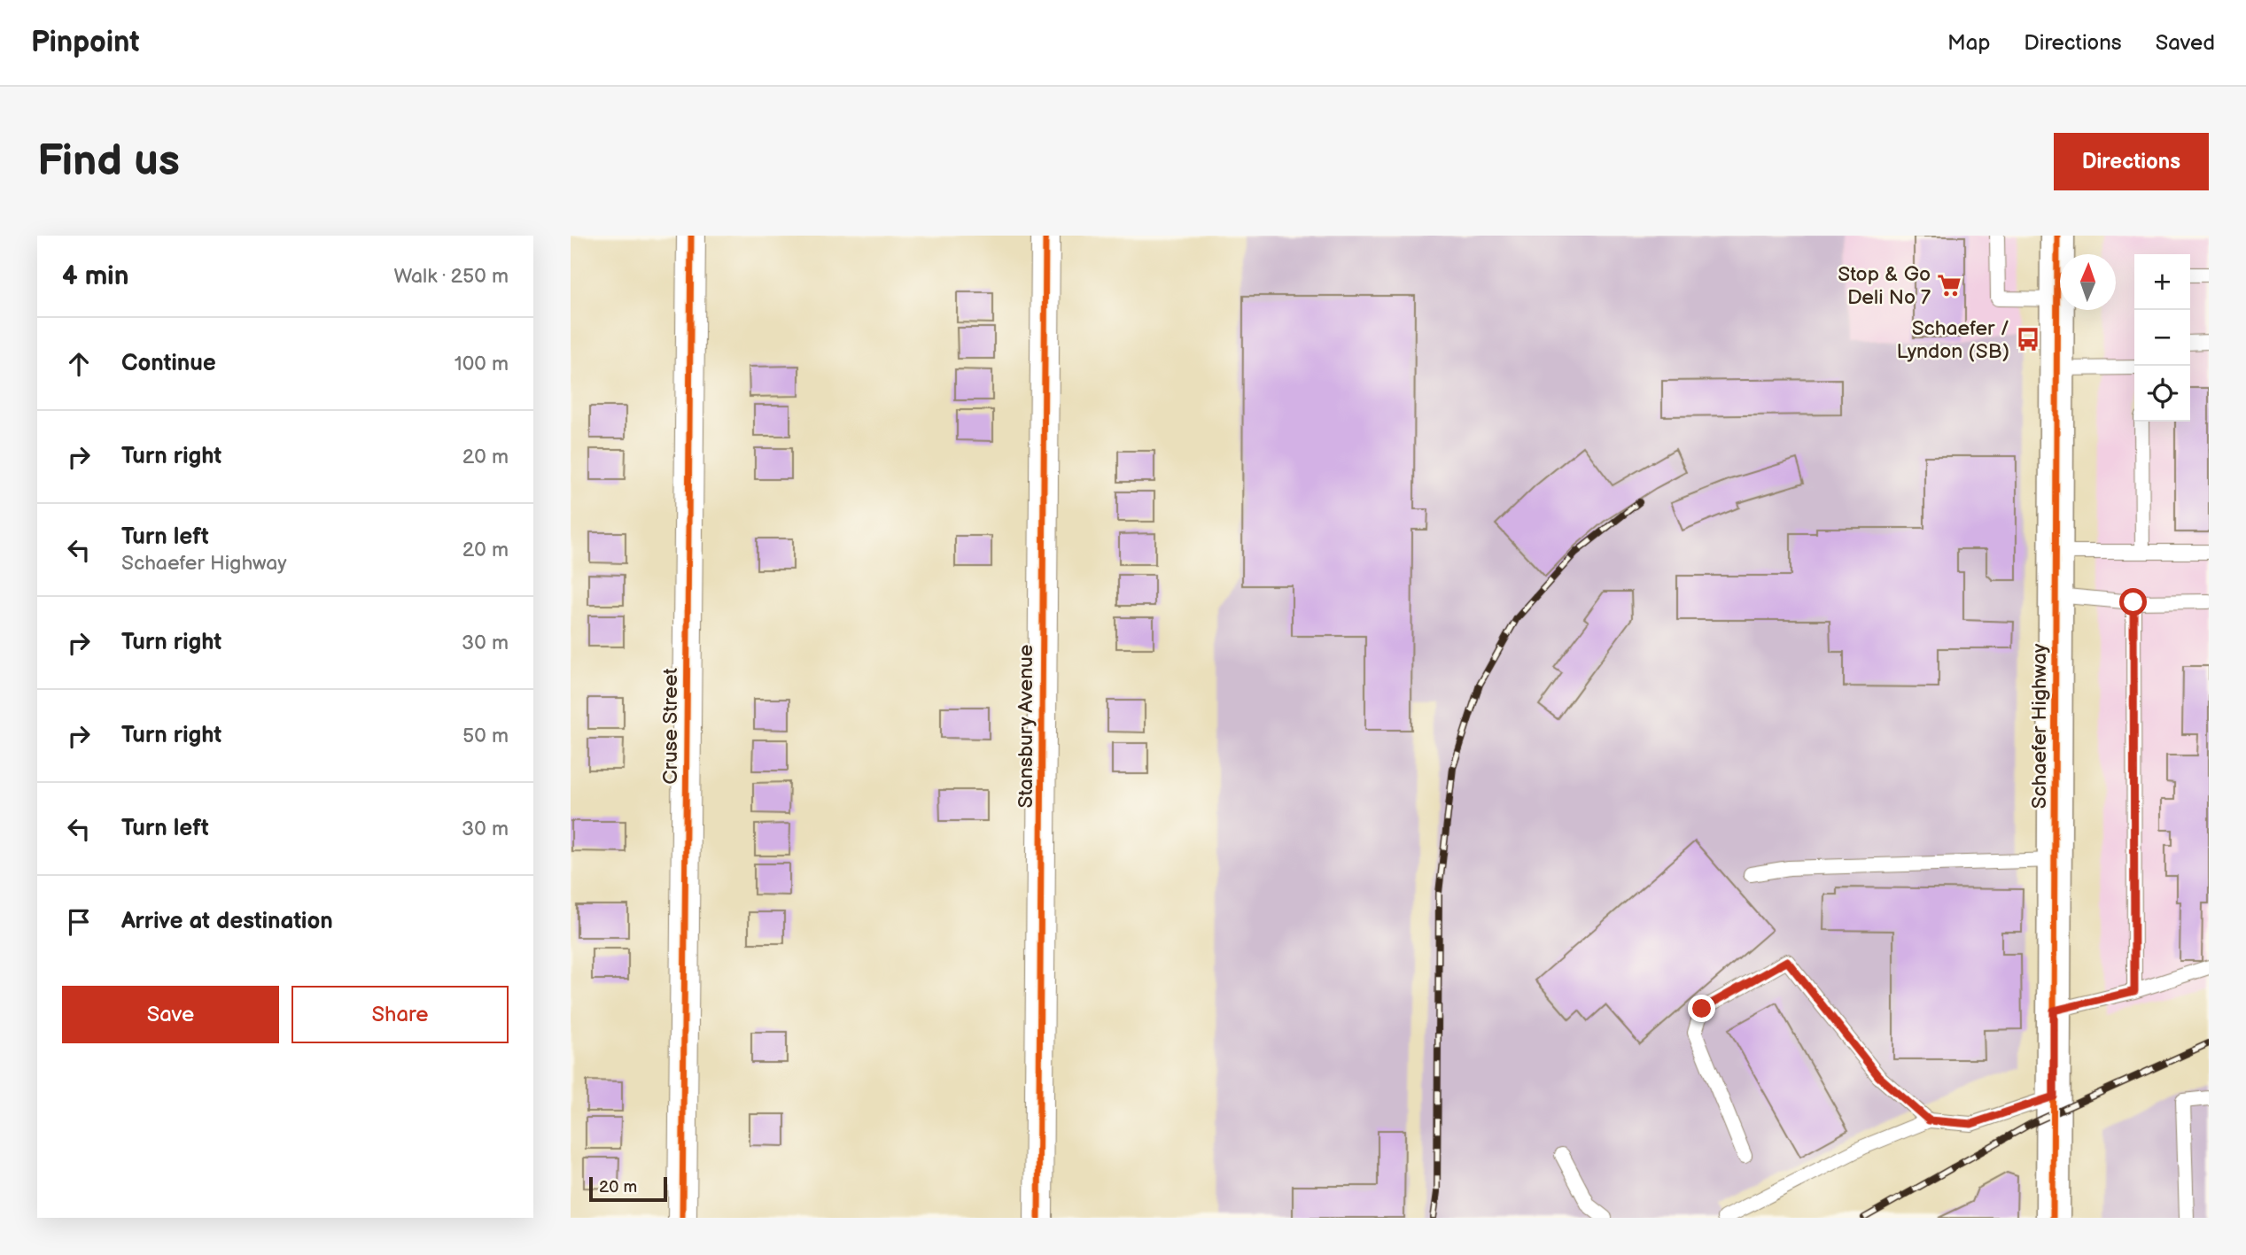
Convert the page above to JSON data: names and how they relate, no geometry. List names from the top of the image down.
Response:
{
  "streets": {
    "street": ["Cruse Street", "Stansbury Avenue", "Schaefer Highway"]
  },
  "places": {
    "supermarket": ["Stop & Go Deli No 7"],
    "bus stop": ["Schaefer / Lyndon (SB)"]
  },
  "scale_bar": "20 m",
  "north": "top",
  "page": {
    "header": "Pinpoint",
    "nav": ["Map", "Directions", "Saved"],
    "buttons": [
      "Directions",
      ["Save", "Share"]
    ],
    "title": "Find us",
    "heading": ["4 min", "Walk · 250 m"],
    "map_buttons": ["+", "−"],
    "list": [
      ["Continue", "100 m"],
      ["Turn right", "20 m"],
      ["Turn left", "Schaefer Highway", "20 m"],
      ["Turn right", "30 m"],
      ["Turn right", "50 m"],
      ["Turn left", "30 m"],
      "Arrive at destination"
    ],
    "scale": "20 m"
  }
}
